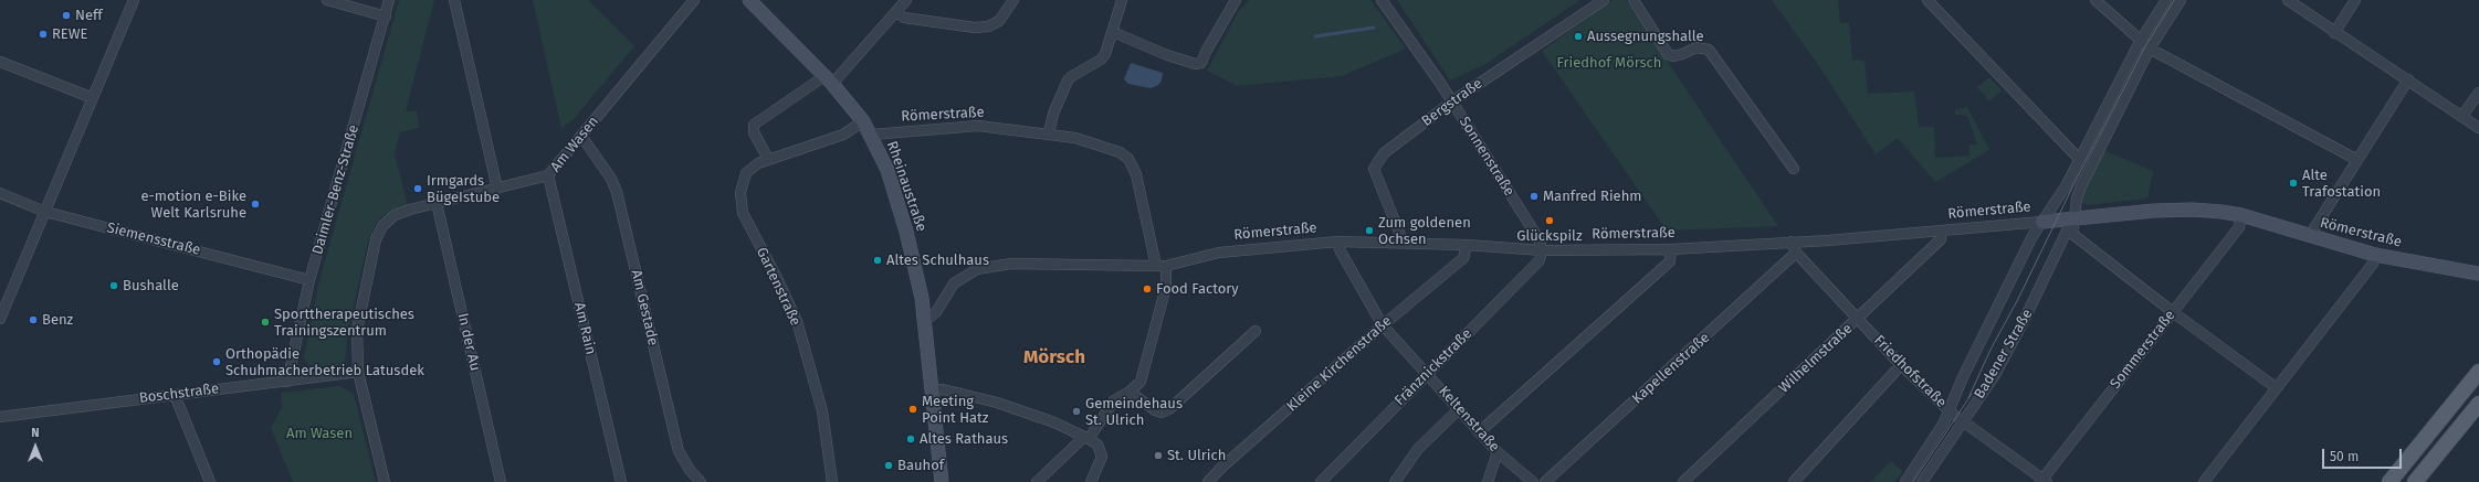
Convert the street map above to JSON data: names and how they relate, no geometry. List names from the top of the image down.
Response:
{
  "streets": {
    "street": [
      "Bergstraße",
      "Römerstraße",
      "Am Wasen",
      "Sonnenstraße",
      "Rheinaustraße",
      "Daimler-Benz-Straße",
      "Siemensstraße",
      "Gartenstraße",
      "Am Gestade",
      "Am Rain",
      "In der Au",
      "Sommerstraße",
      "Badener Straße",
      "Wilhelmstraße",
      "Kleine Kirchenstraße",
      "Fränznickstraße",
      "Kapellenstraße",
      "Friedhofstraße",
      "Boschstraße",
      "Keltenstraße"
    ]
  },
  "crossings": [
    ["Bergstraße", "Römerstraße"],
    ["Bergstraße", "Sonnenstraße"],
    ["Römerstraße", "Sonnenstraße"],
    ["Römerstraße", "Rheinaustraße"],
    ["Römerstraße", "Sommerstraße"],
    ["Römerstraße", "Badener Straße"],
    ["Römerstraße", "Wilhelmstraße"],
    ["Römerstraße", "Kleine Kirchenstraße"],
    ["Römerstraße", "Fränznickstraße"],
    ["Römerstraße", "Friedhofstraße"],
    ["Römerstraße", "Keltenstraße"],
    ["Am Wasen", "Am Gestade"],
    ["Am Wasen", "Am Rain"],
    ["Am Wasen", "In der Au"],
    ["Am Wasen", "Boschstraße"],
    ["Sonnenstraße", "Fränznickstraße"],
    ["Rheinaustraße", "Gartenstraße"],
    ["Daimler-Benz-Straße", "Siemensstraße"],
    ["Daimler-Benz-Straße", "Boschstraße"],
    ["Sommerstraße", "Friedhofstraße"],
    ["Badener Straße", "Friedhofstraße"],
    ["Wilhelmstraße", "Friedhofstraße"],
    ["Kleine Kirchenstraße", "Keltenstraße"],
    ["Fränznickstraße", "Keltenstraße"],
    ["Kapellenstraße", "Friedhofstraße"]
  ],
  "districts": ["Mörsch"],
  "parks": ["Friedhof Mörsch", "Am Wasen"],
  "places": [
    "Neff",
    "REWE",
    "Aussegnungshalle",
    "Alte Trafostation",
    "Irmgards BügeIstube",
    "Manfred Riehm",
    "e-motion e-Bike Welt Karlsruhe",
    "Glückspilz",
    "Zum goldenen Ochsen",
    "Altes Schulhaus",
    "Bushalle",
    "Food Factory",
    "Benz",
    "Sporttherapeutisches Trainingszentrum",
    "Orthopädie Schuhmacherbetrieb Latusdek",
    "Meeting Point Hatz",
    "Gemeindehaus St. Ulrich",
    "Altes Rathaus",
    "St. Ulrich",
    "Bauhof"
  ],
  "scale_bar": "50 m",
  "north": "top"
}
